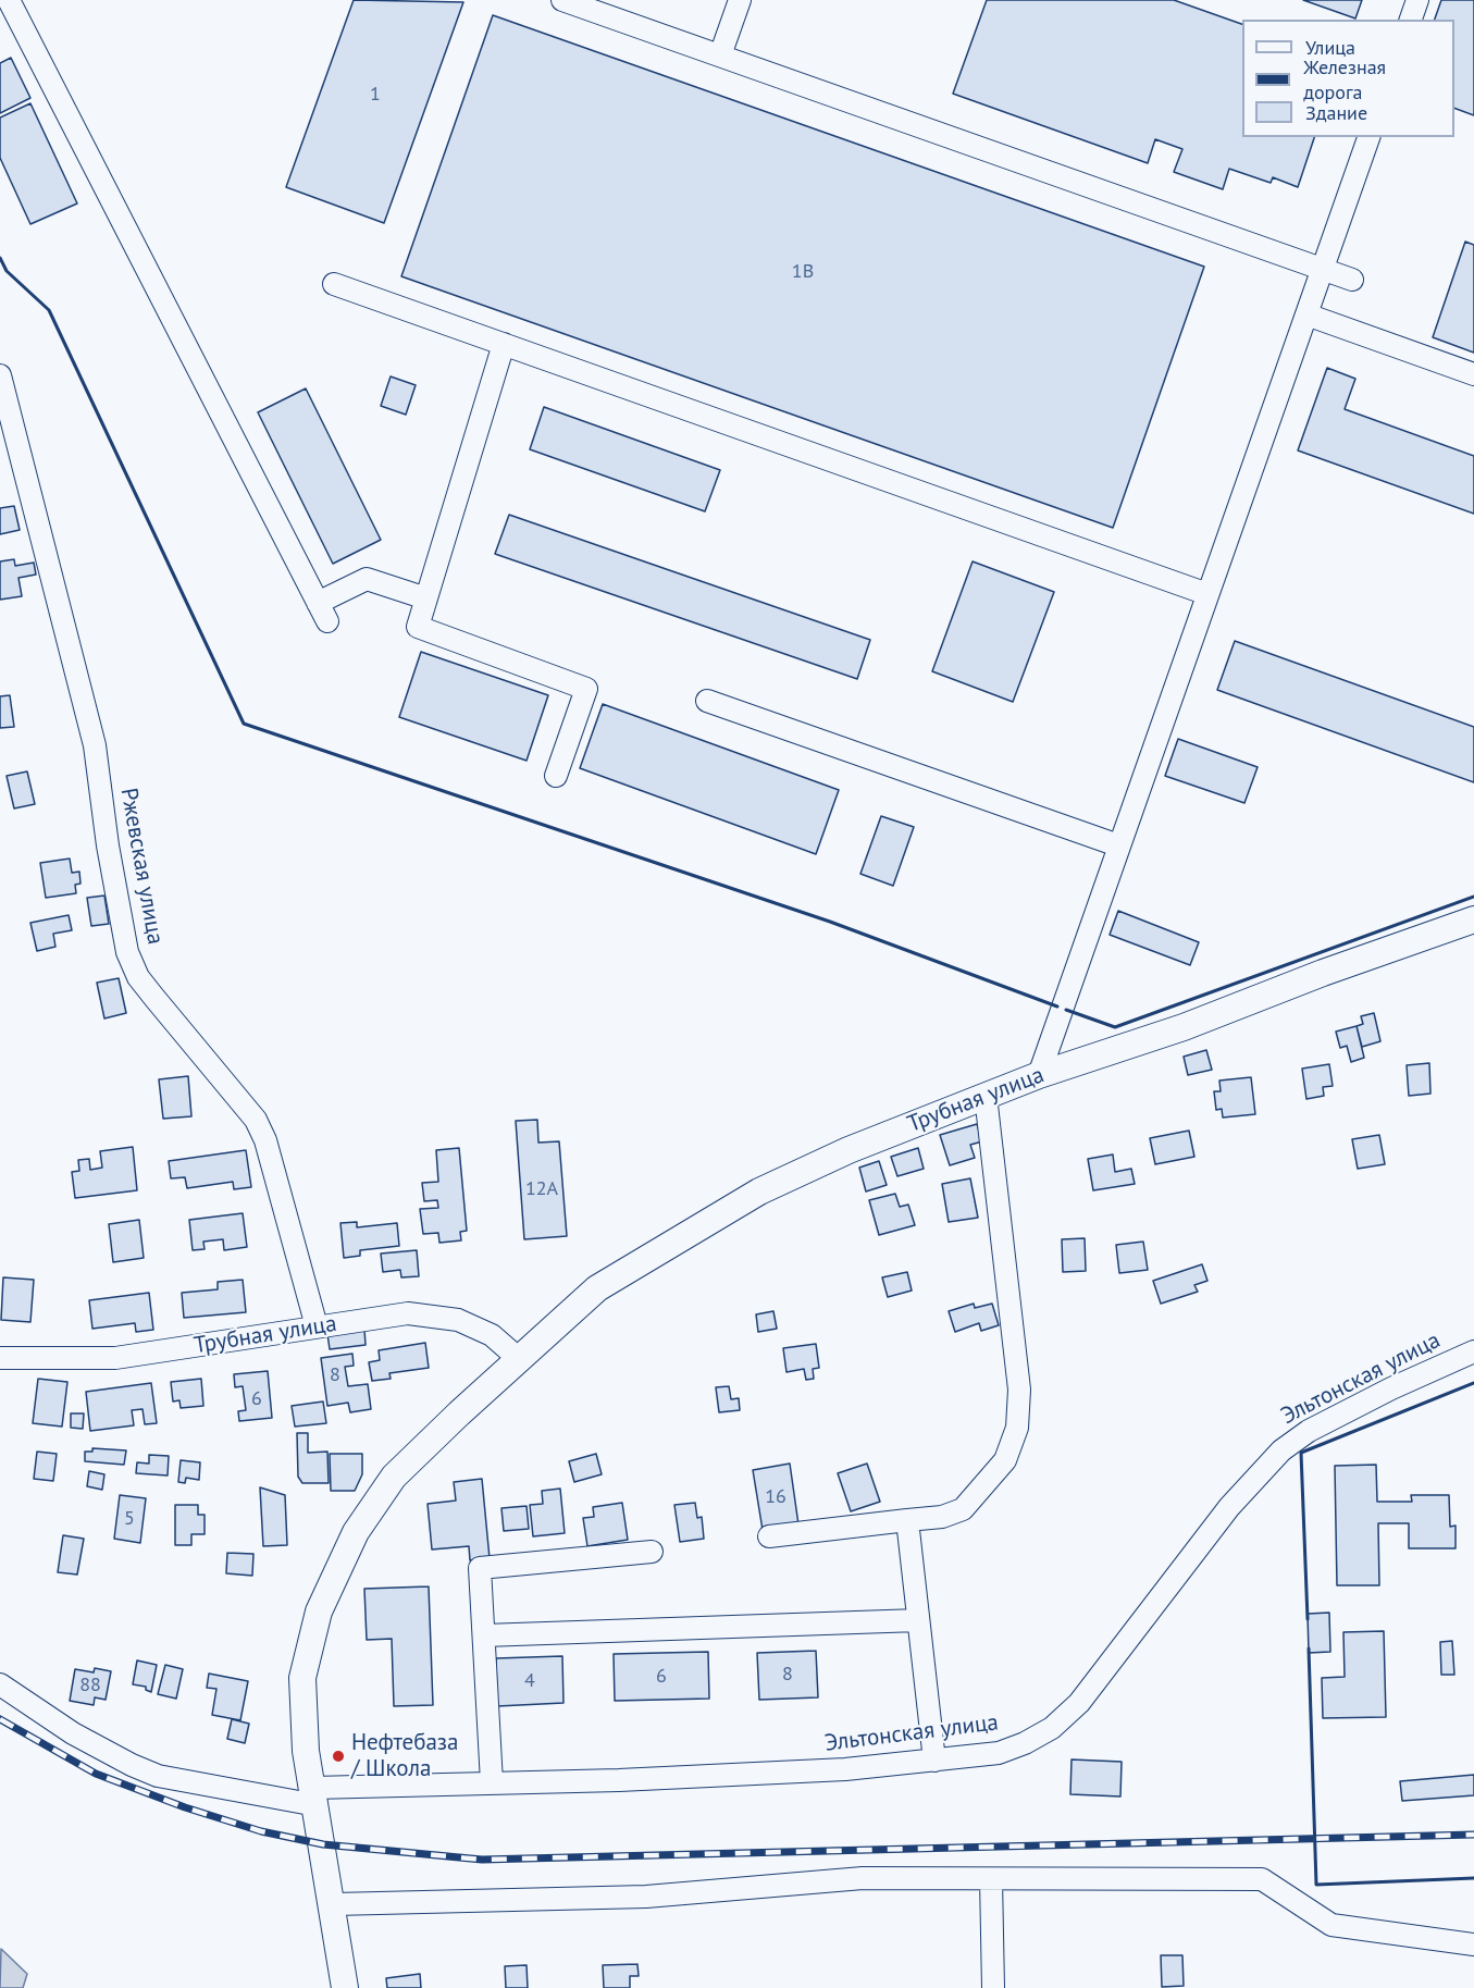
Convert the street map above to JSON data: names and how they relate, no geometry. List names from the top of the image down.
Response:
{
  "streets": {
    "main road": ["Трубная улица"],
    "street": ["Ржевская улица", "Эльтонская улица"]
  },
  "crossings": [
    ["Ржевская улица", "Трубная улица"],
    ["Трубная улица", "Эльтонская улица"]
  ],
  "places": ["Нефтебаза / Школа"],
  "house_numbers": [
    "1",
    "1В",
    "12А",
    "8",
    "6",
    "16",
    "5",
    "8",
    "6",
    "4",
    "88"
  ],
  "legend": ["Улица", "Железная дорога", "Здание"]
}
